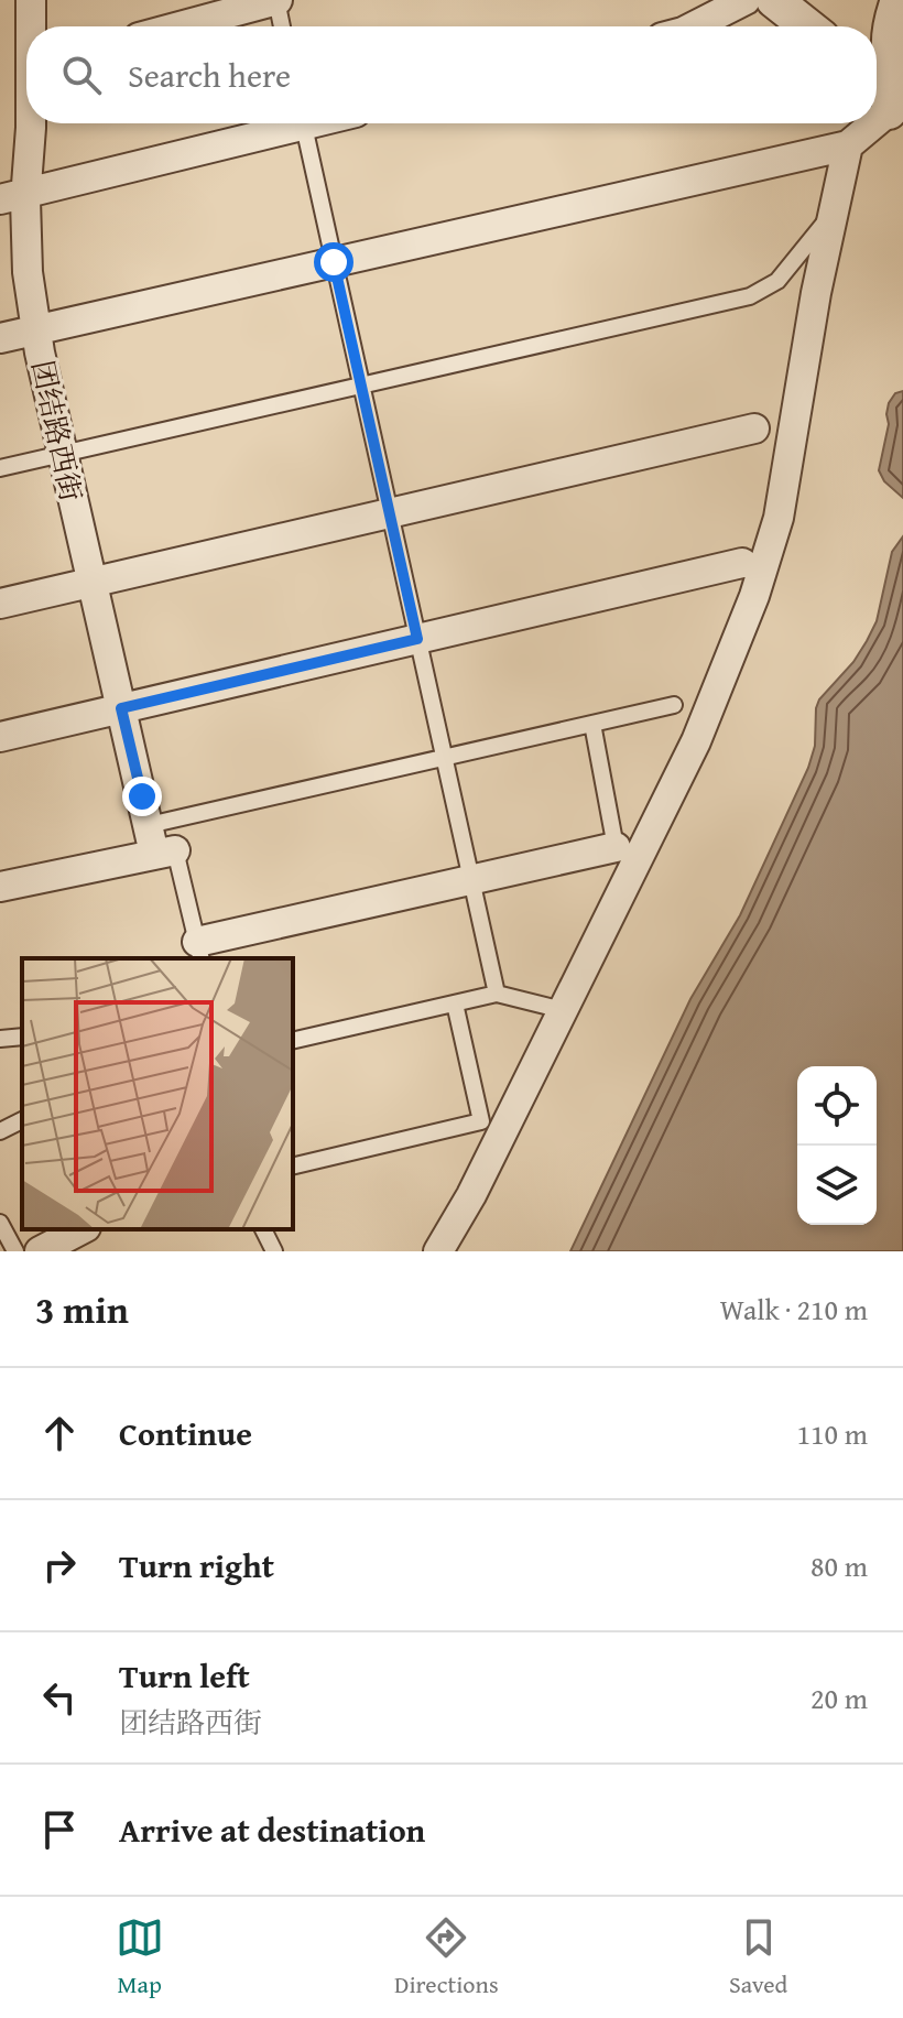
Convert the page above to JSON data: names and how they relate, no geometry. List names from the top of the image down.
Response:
{
  "streets": {
    "street": ["团结路西街"]
  },
  "page": {
    "search": "Search here",
    "heading": ["3 min", "Walk · 210 m"],
    "list": [
      ["Continue", "110 m"],
      ["Turn right", "80 m"],
      ["Turn left", "团结路西街", "20 m"],
      "Arrive at destination"
    ],
    "nav": ["Map", "Directions", "Saved"]
  }
}
